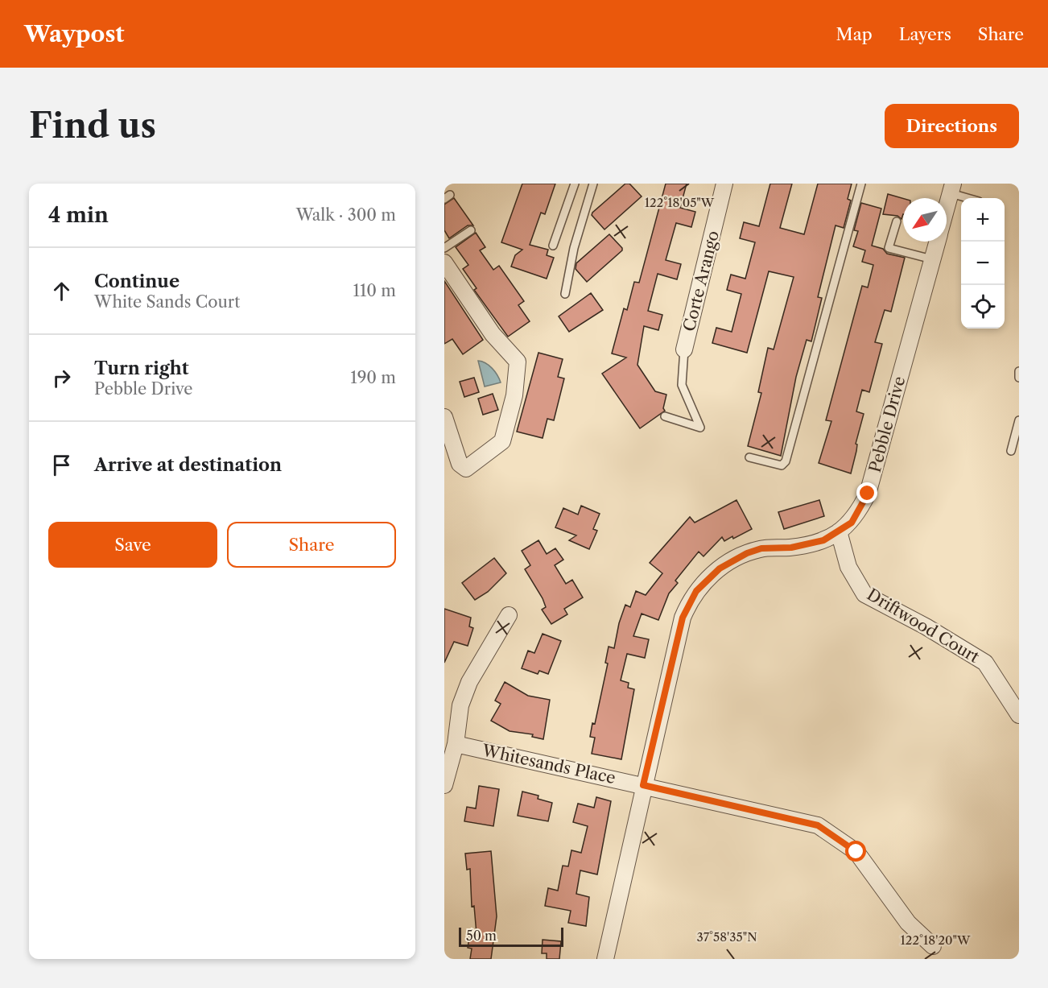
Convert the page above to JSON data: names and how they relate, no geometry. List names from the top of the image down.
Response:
{
  "streets": {
    "street": [
      "Corte Arango",
      "Pebble Drive",
      "Driftwood Court",
      "Whitesands Place"
    ]
  },
  "crossings": [
    ["Pebble Drive", "Driftwood Court"],
    ["Pebble Drive", "Whitesands Place"]
  ],
  "scale_bar": "50 m",
  "north": "bottom left",
  "page": {
    "header": "Waypost",
    "nav": ["Map", "Layers", "Share"],
    "buttons": [
      "Directions",
      ["Save", "Share"]
    ],
    "title": "Find us",
    "heading": ["4 min", "Walk · 300 m"],
    "map_buttons": ["+", "−"],
    "list": [
      ["Continue", "White Sands Court", "110 m"],
      ["Turn right", "Pebble Drive", "190 m"],
      "Arrive at destination"
    ],
    "scale": "50 m"
  },
  "coordinates": ["122°18'05\"W", "37°58'35\"N", "122°18'20\"W"]
}
